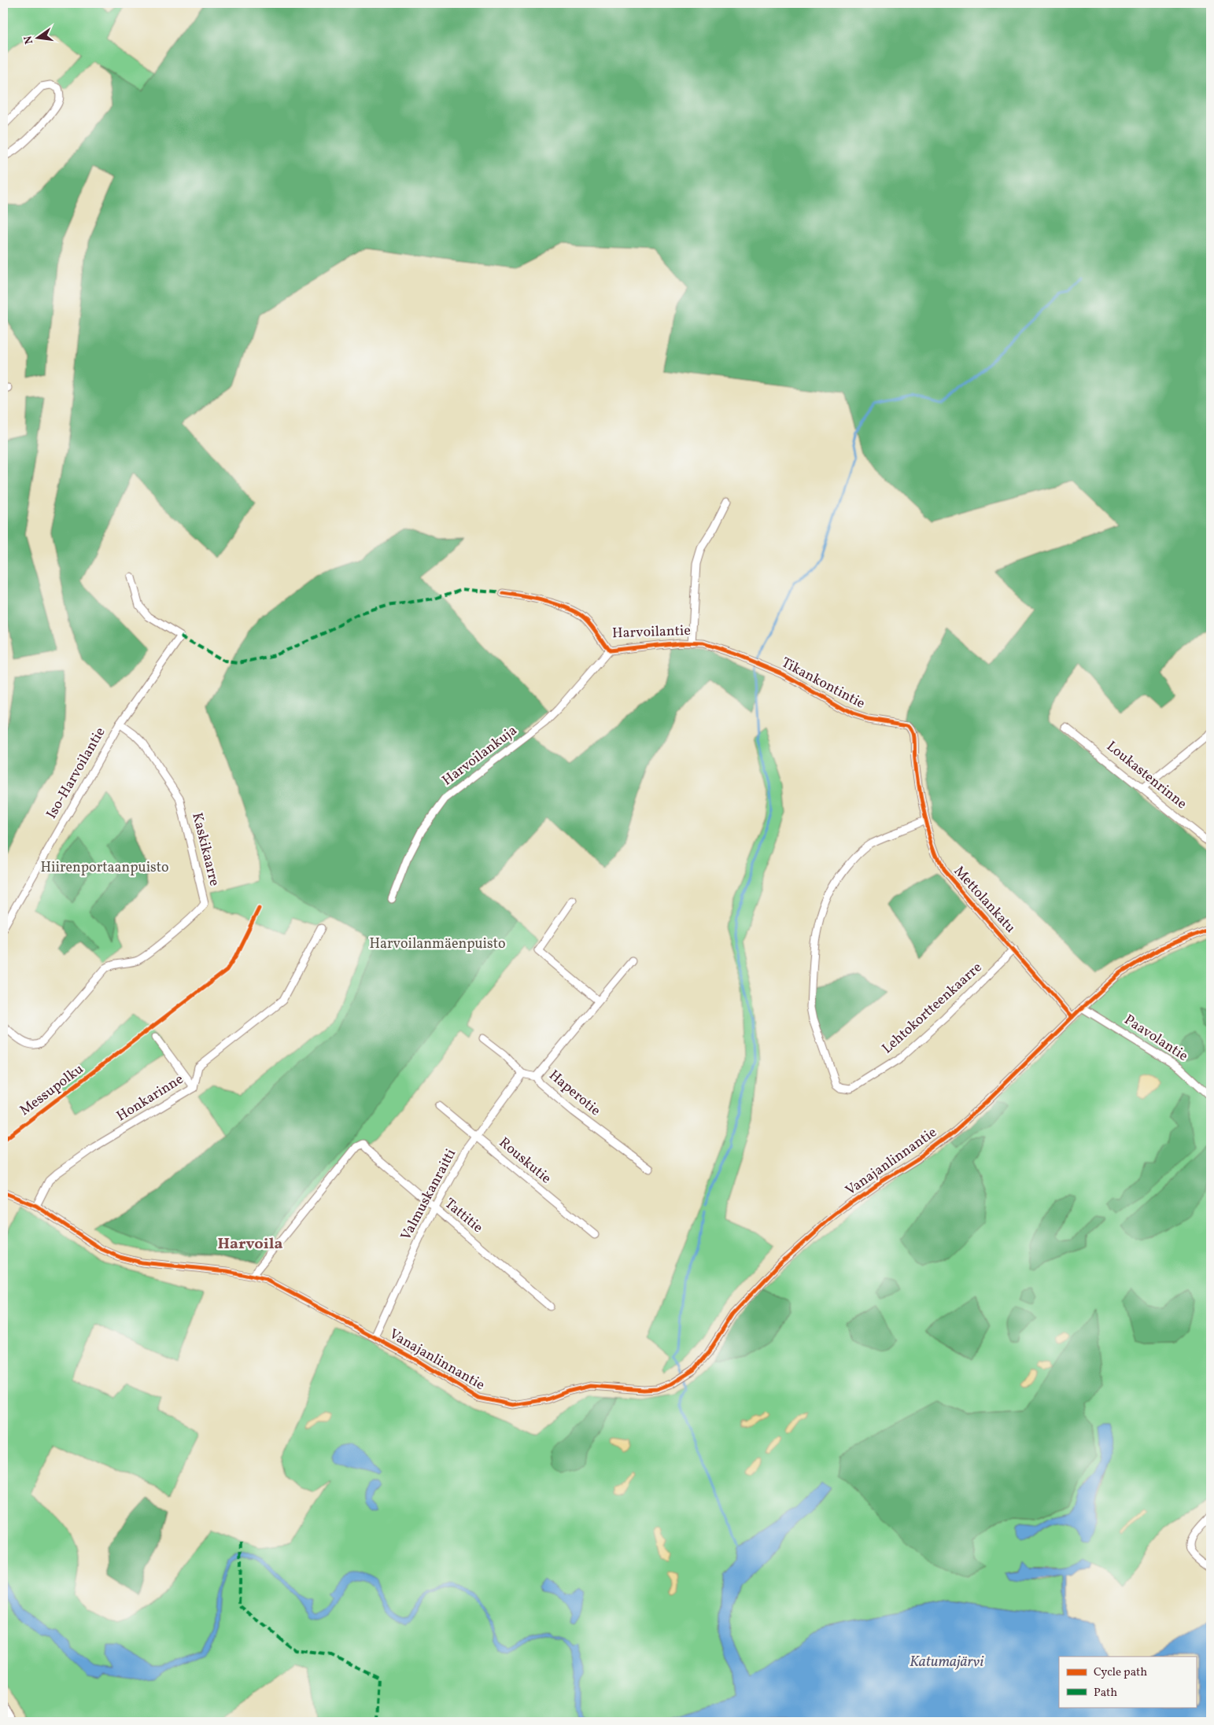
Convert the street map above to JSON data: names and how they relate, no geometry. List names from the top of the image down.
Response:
{
  "streets": {
    "street": [
      "Harvoilantie",
      "Tikankontintie",
      "Harvoilankuja",
      "Iso-Harvoilantie",
      "Loukastenrinne",
      "Kaskikaarre",
      "Mettolankatu",
      "Lehtokortteenkaarre",
      "Paavolantie",
      "Haperotie",
      "Honkarinne",
      "Rouskutie",
      "Vanajanlinnantie",
      "Valmuskanraitti",
      "Tattitie"
    ],
    "cycle path": ["Messupolku"]
  },
  "crossings": [
    ["Harvoilantie", "Tikankontintie"],
    ["Harvoilantie", "Harvoilankuja"],
    ["Tikankontintie", "Mettolankatu"],
    ["Iso-Harvoilantie", "Kaskikaarre"],
    ["Mettolankatu", "Lehtokortteenkaarre"],
    ["Mettolankatu", "Vanajanlinnantie"],
    ["Paavolantie", "Vanajanlinnantie"],
    ["Haperotie", "Valmuskanraitti"],
    ["Honkarinne", "Vanajanlinnantie"],
    ["Rouskutie", "Valmuskanraitti"],
    ["Vanajanlinnantie", "Valmuskanraitti"],
    ["Vanajanlinnantie", "Tattitie"],
    ["Valmuskanraitti", "Tattitie"]
  ],
  "districts": ["Harvoila"],
  "water": ["Katumajärvi"],
  "parks": ["Hiirenportaanpuisto", "Harvoilanmäenpuisto"],
  "legend": ["Cycle path", "Path"],
  "north": "left"
}
